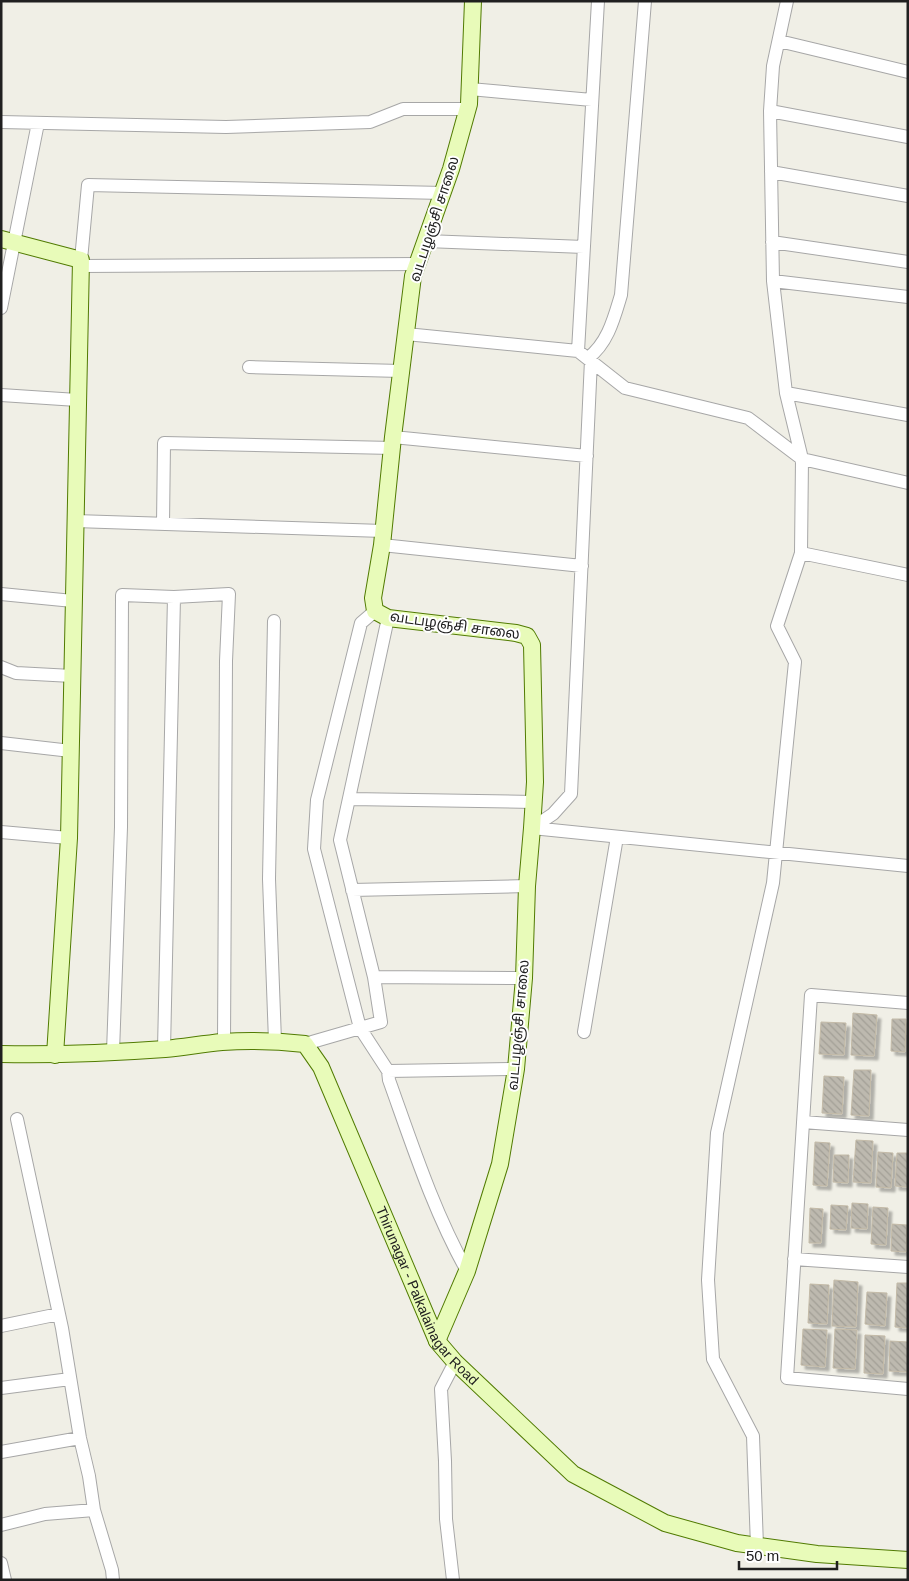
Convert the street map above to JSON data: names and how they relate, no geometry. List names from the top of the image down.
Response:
{
  "streets": {
    "street": ["வடபழஞ்சி சாலை", "Thirunagar - Palkalainagar Road"]
  },
  "crossings": [
    ["வடபழஞ்சி சாலை", "Thirunagar - Palkalainagar Road"]
  ],
  "scale_bar": "50 m"
}
